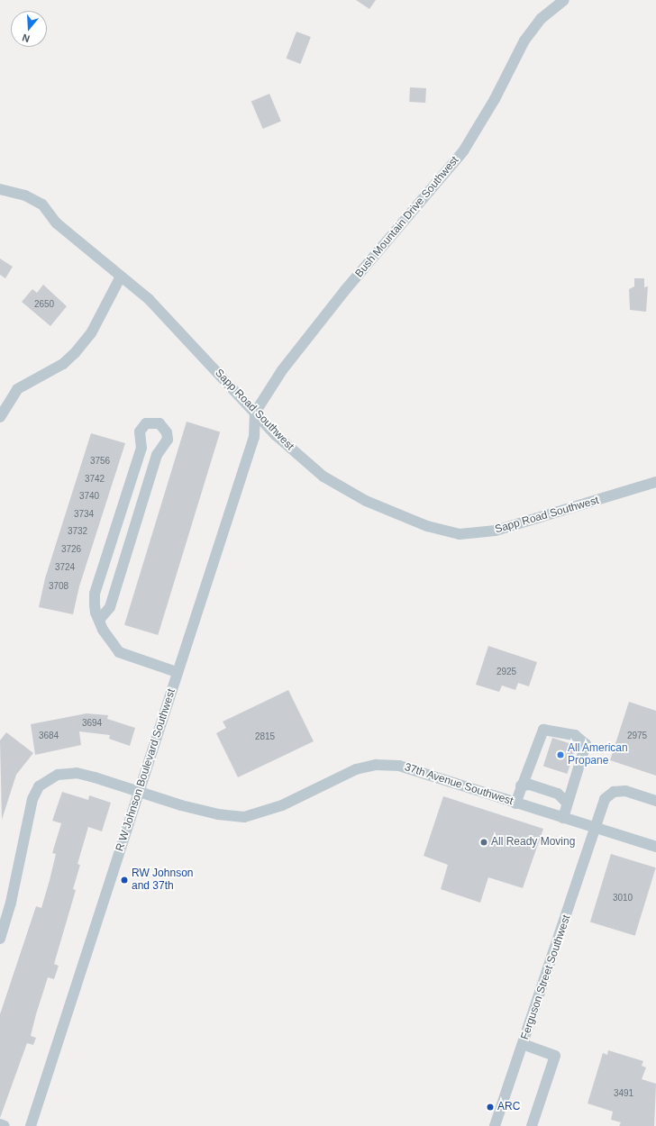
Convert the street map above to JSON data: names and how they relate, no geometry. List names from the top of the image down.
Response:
{
  "streets": {
    "street": [
      "Bush Mountain Drive Southwest",
      "Sapp Road Southwest",
      "R W Johnson Boulevard Southwest",
      "37th Avenue Southwest",
      "Ferguson Street Southwest"
    ]
  },
  "crossings": [
    ["Bush Mountain Drive Southwest", "Sapp Road Southwest"],
    ["Bush Mountain Drive Southwest", "R W Johnson Boulevard Southwest"],
    ["Sapp Road Southwest", "R W Johnson Boulevard Southwest"],
    ["R W Johnson Boulevard Southwest", "37th Avenue Southwest"],
    ["37th Avenue Southwest", "Ferguson Street Southwest"]
  ],
  "places": [
    "All American Propane",
    "All Ready Moving",
    "RW Johnson and 37th",
    "ARC"
  ],
  "house_numbers": [
    "2650",
    "3756",
    "3742",
    "3740",
    "3734",
    "3732",
    "3726",
    "3724",
    "3708",
    "2925",
    "3694",
    "3684",
    "2975",
    "2815",
    "3010",
    "3491"
  ],
  "north": "bottom"
}
